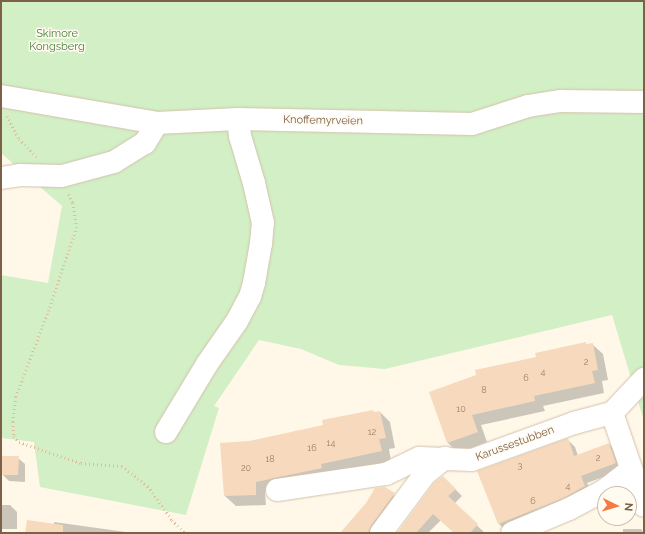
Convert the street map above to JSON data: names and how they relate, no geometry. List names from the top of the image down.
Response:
{
  "streets": {
    "street": ["Knoffemyrveien", "Karussestubben"]
  },
  "parks": ["Skimore Kongsberg"],
  "house_numbers": [
    "2",
    "4",
    "6",
    "8",
    "10",
    "12",
    "14",
    "16",
    "2",
    "18",
    "3",
    "20",
    "4",
    "6"
  ],
  "north": "right"
}
